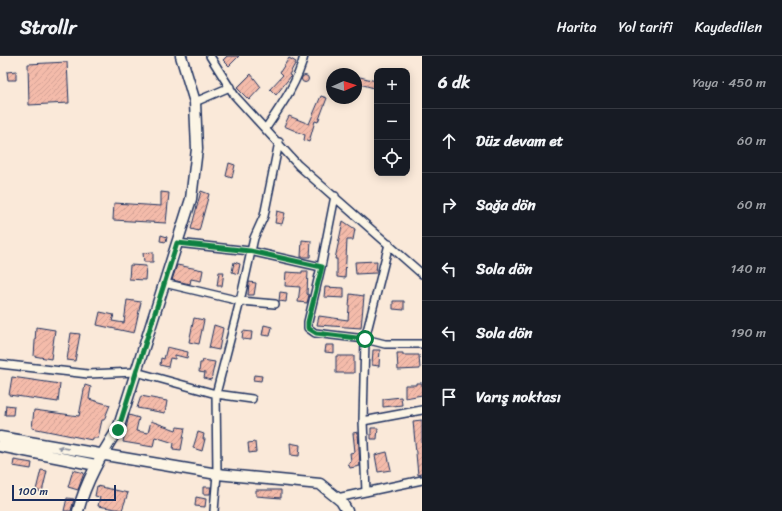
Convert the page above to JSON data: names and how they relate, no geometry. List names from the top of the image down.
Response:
{
  "scale_bar": "100 m",
  "north": "right",
  "page": {
    "header": "Strollr",
    "nav": ["Harita", "Yol tarifi", "Kaydedilen"],
    "heading": ["6 dk", "Yaya · 450 m"],
    "map_buttons": ["+", "−"],
    "list": [
      ["Düz devam et", "60 m"],
      ["Sağa dön", "60 m"],
      ["Sola dön", "140 m"],
      ["Sola dön", "190 m"],
      "Varış noktası"
    ],
    "scale": "100 m"
  }
}
